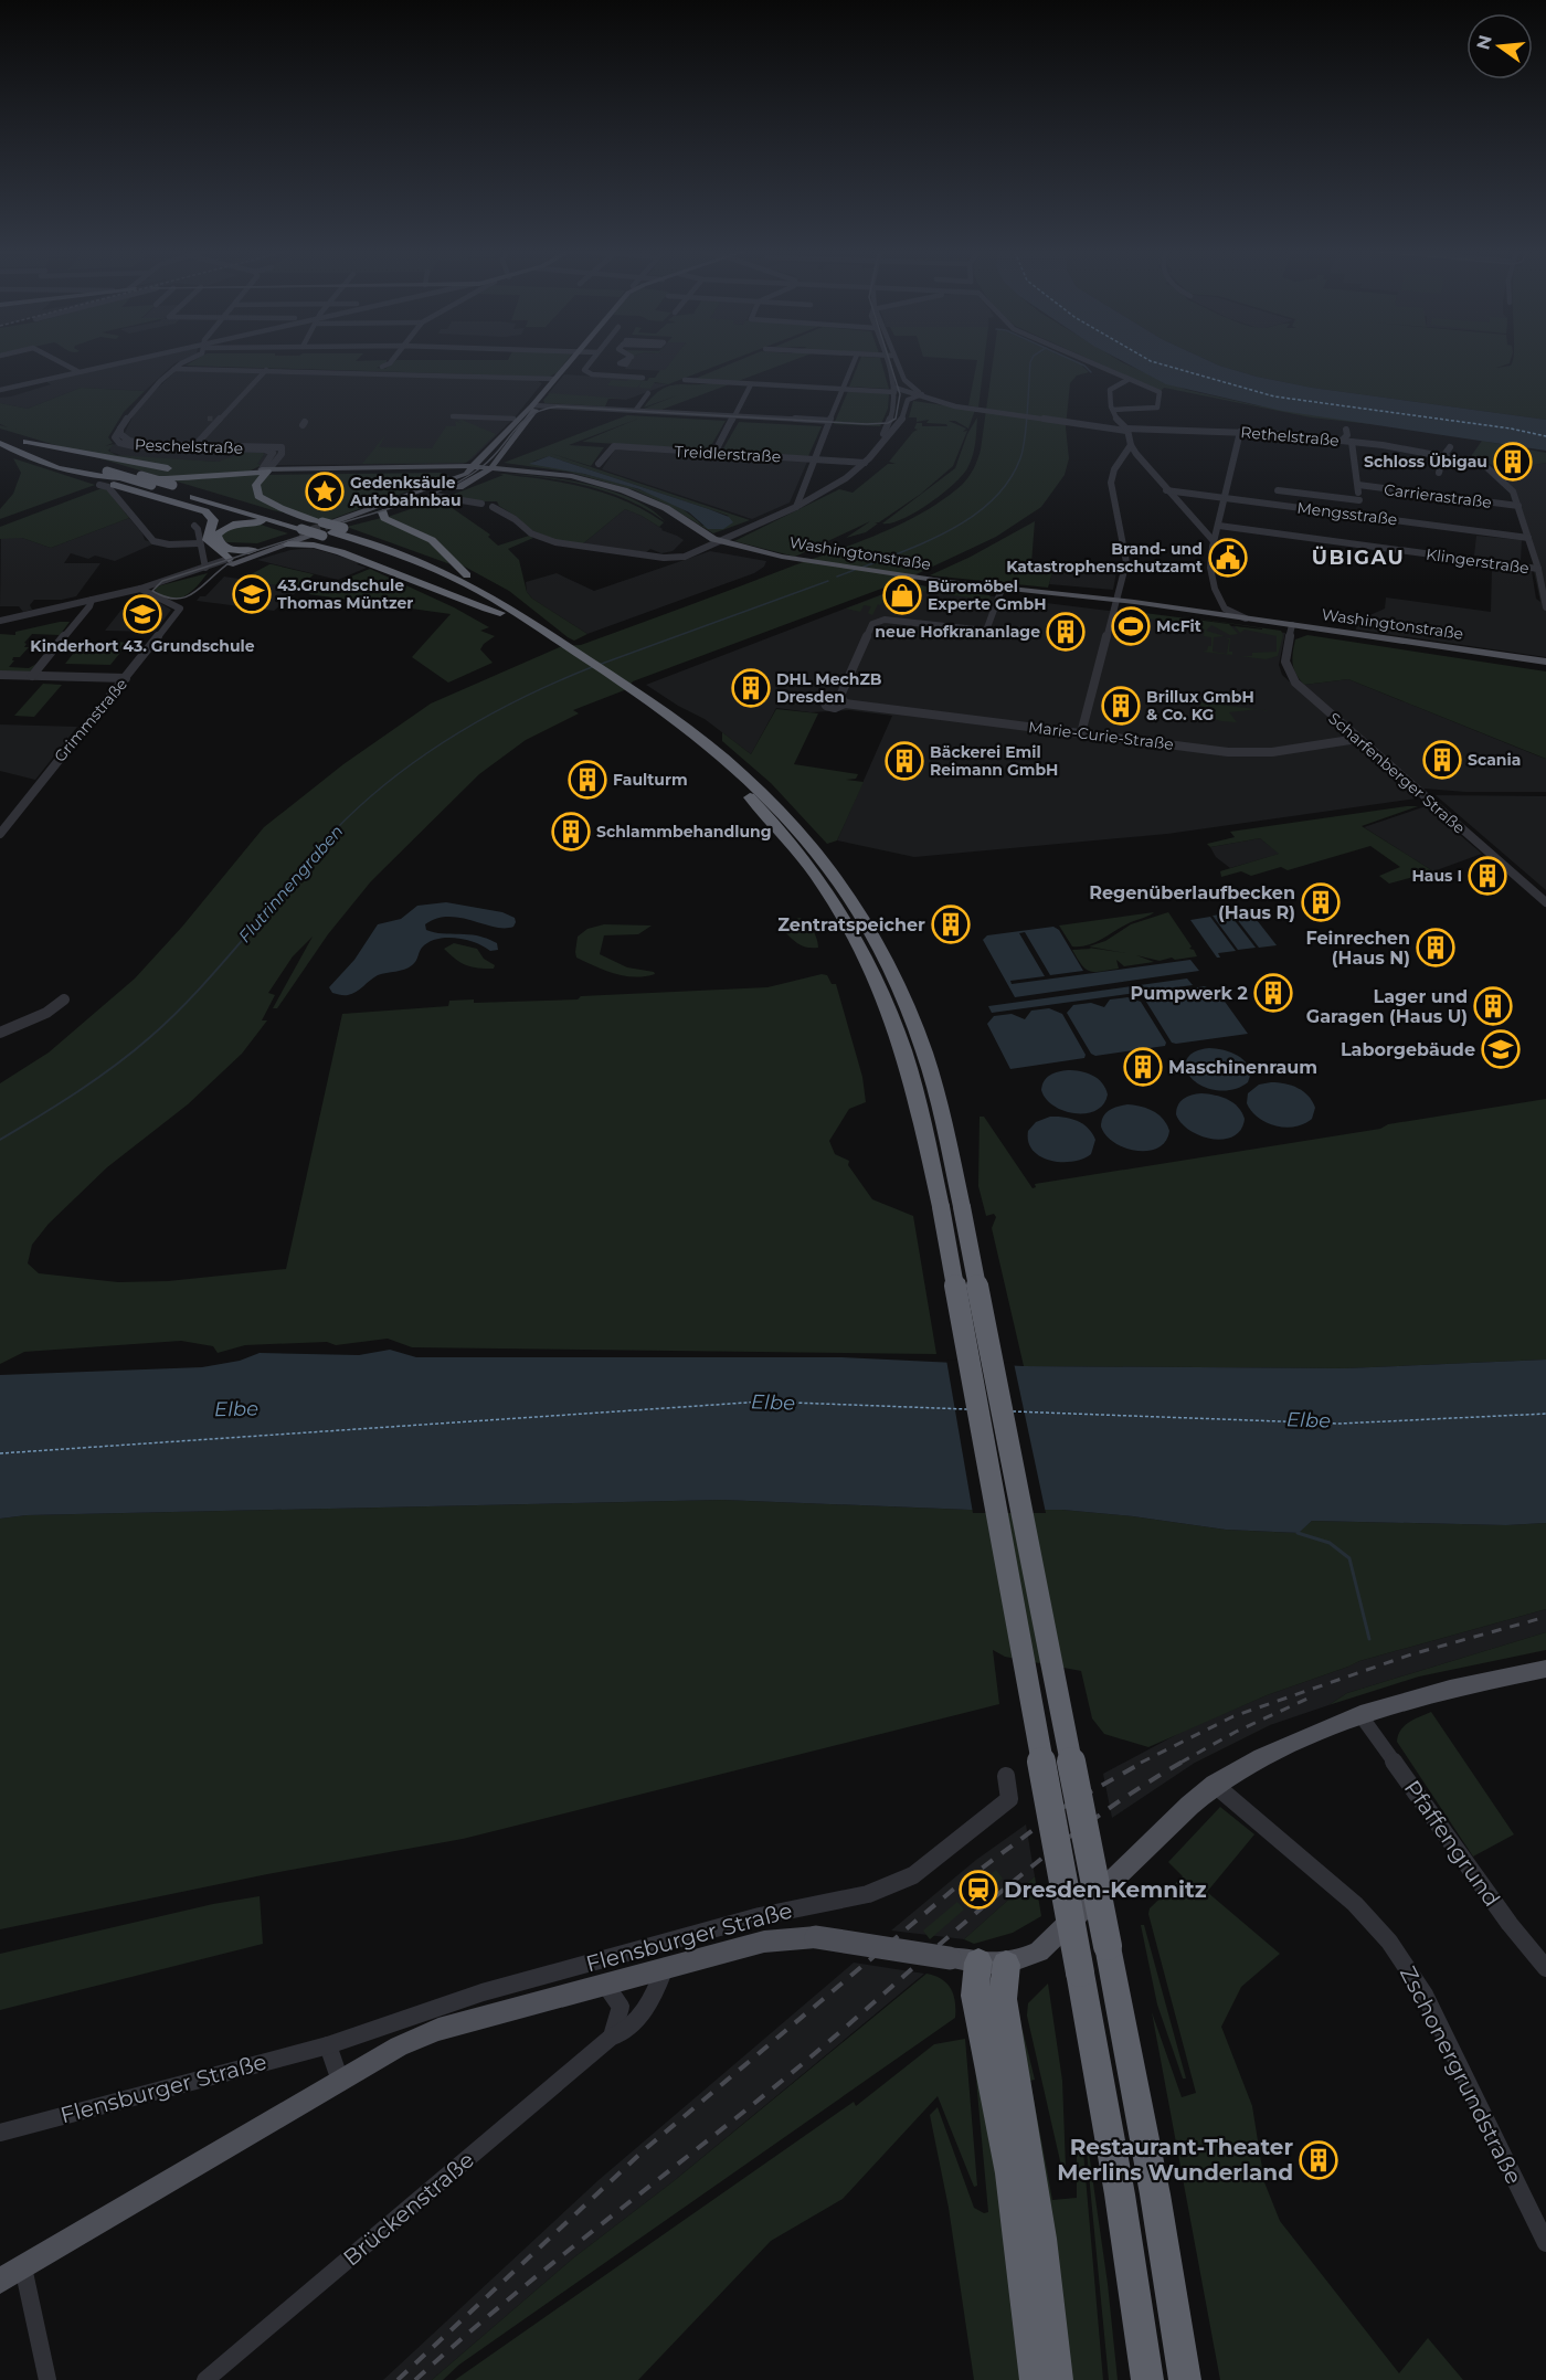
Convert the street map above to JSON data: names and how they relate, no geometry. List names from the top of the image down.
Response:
{
  "streets": {
    "main road": ["Washingtonstraße"],
    "street": [
      "Rethelstraße",
      "Peschelstraße",
      "Treidlerstraße",
      "Carrierastraße",
      "Mengsstraße",
      "Klingerstraße",
      "Grimmstraße",
      "Marie-Curie-Straße",
      "Scharfenberger Straße",
      "Pfaffengrund",
      "Flensburger Straße",
      "Zschonergrundstraße",
      "Brückenstraße"
    ]
  },
  "crossings": [
    ["Rethelstraße", "Carrierastraße"],
    ["Peschelstraße", "Washingtonstraße"],
    ["Washingtonstraße", "Marie-Curie-Straße"],
    ["Washingtonstraße", "Scharfenberger Straße"],
    ["Marie-Curie-Straße", "Scharfenberger Straße"]
  ],
  "districts": ["ÜBIGAU"],
  "water": ["Flutrinnengraben", "Elbe"],
  "places": {
    "building": [
      "Schloss Übigau",
      "neue Hofkrananlage",
      "DHL MechZB Dresden",
      "Brillux GmbH & Co. KG",
      "Scania",
      "Bäckerei Emil Reimann GmbH",
      "Faulturm",
      "Schlammbehandlung",
      "Haus I",
      "Regenüberlaufbecken (Haus R)",
      "Zentratspeicher",
      "Feinrechen (Haus N)",
      "Pumpwerk 2",
      "Lager und Garagen (Haus U)",
      "Maschinenraum",
      "Restaurant-Theater Merlins Wunderland"
    ],
    "place": ["Gedenksäule Autobahnbau"],
    "public building": ["Brand- und Katastrophenschutzamt"],
    "school or university": ["43.Grundschule Thomas Müntzer", "Kinderhort 43. Grundschule", "Laborgebäude"],
    "shop": ["Büromöbel Experte GmbH"],
    "sports": ["McFit"],
    "station": ["Dresden-Kemnitz"]
  },
  "north": "left"
}
